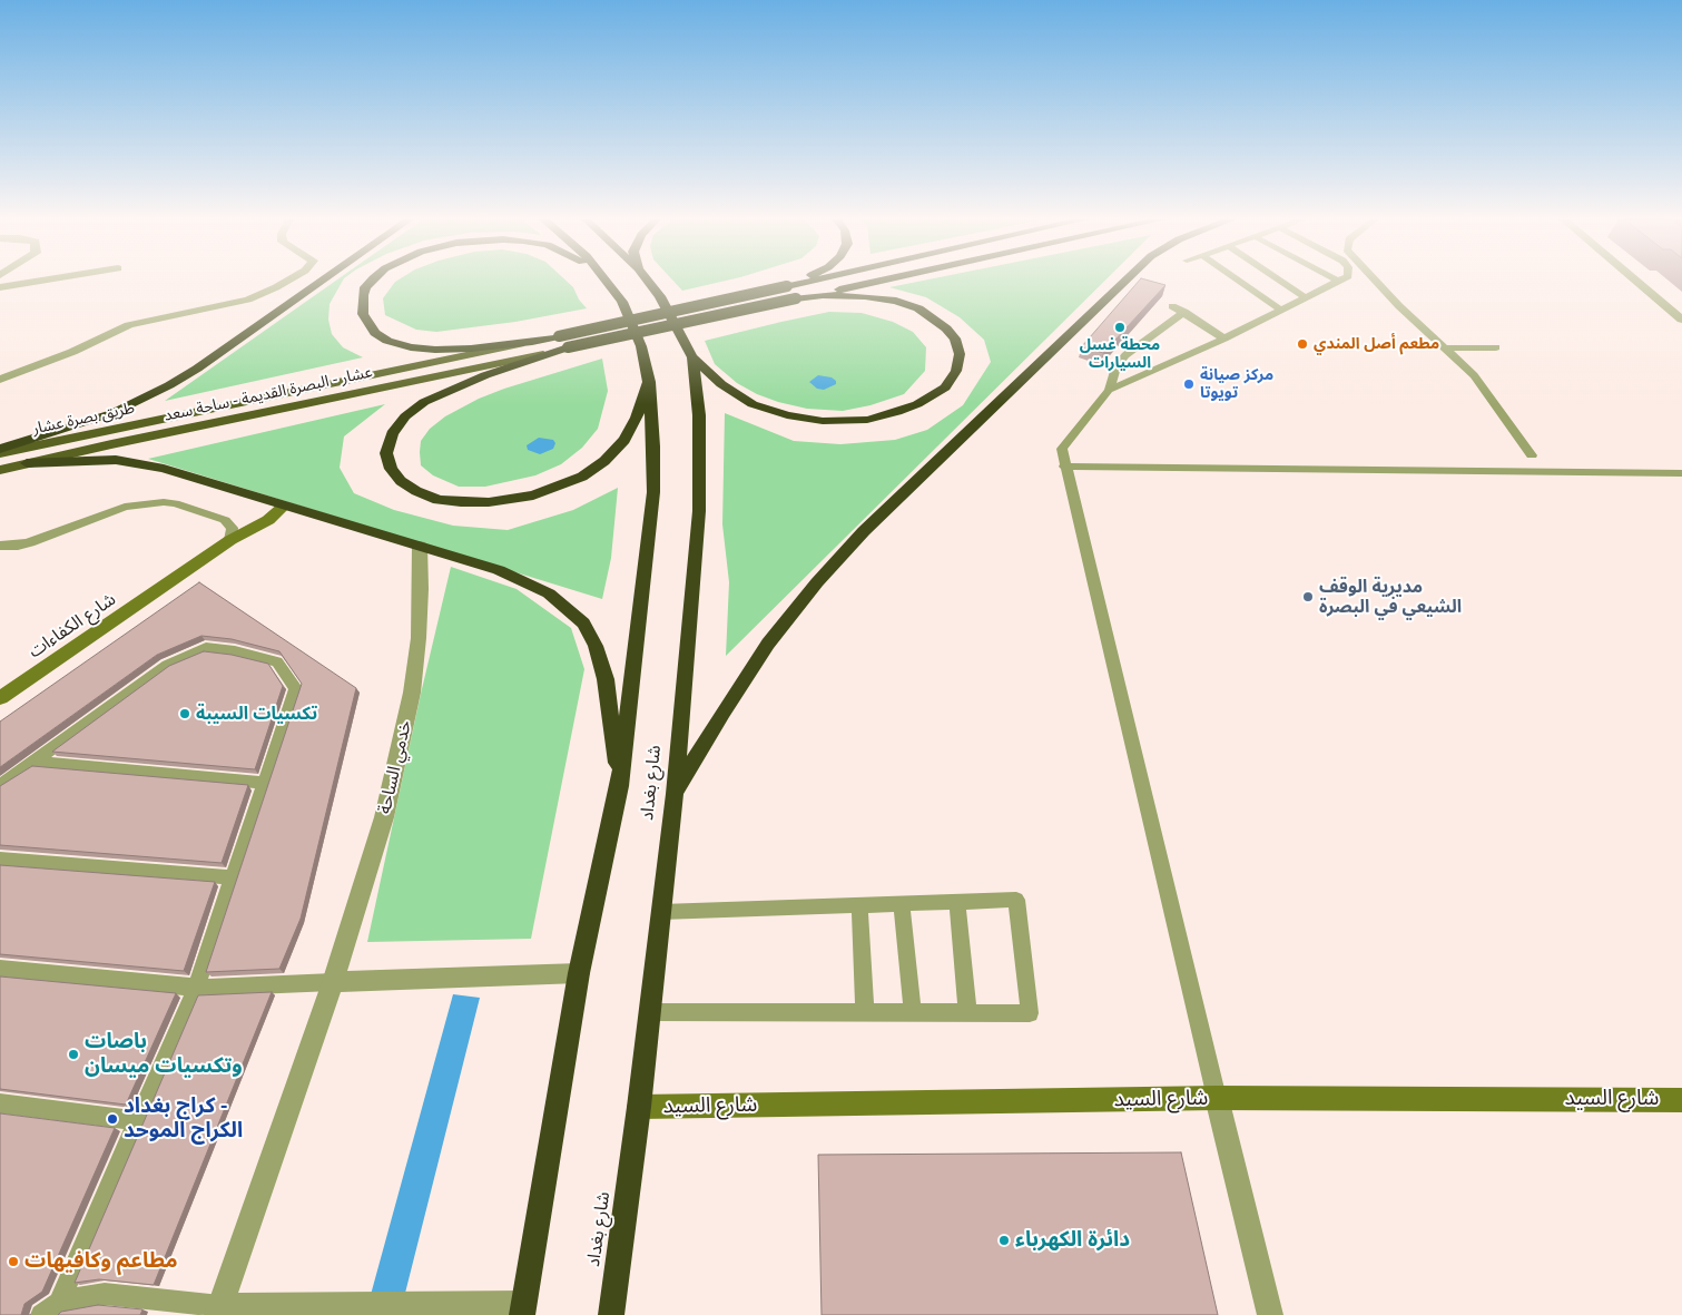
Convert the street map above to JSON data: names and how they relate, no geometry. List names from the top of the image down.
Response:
{
  "streets": {
    "highway": ["شارع بغداد"],
    "main road": ["عشار - البصرة القديمة - ساحة سعد", "طريق بصرة عشار"],
    "street": ["شارع الكفاءات", "خدمي الساحة", "شارع السيد"]
  },
  "crossings": [
    ["شارع بغداد", "شارع السيد"]
  ],
  "places": [
    "محطة غسل السيارات",
    "مطعم أصل المندي",
    "مركز صيانة تويوتا",
    "مديرية الوقف الشيعي في البصرة",
    "تكسيات السيبة",
    "باصات وتكسيات ميسان",
    "كراج بغداد - الكراج الموحد",
    "دائرة الكهرباء",
    "مطاعم وكافيهات"
  ]
}
